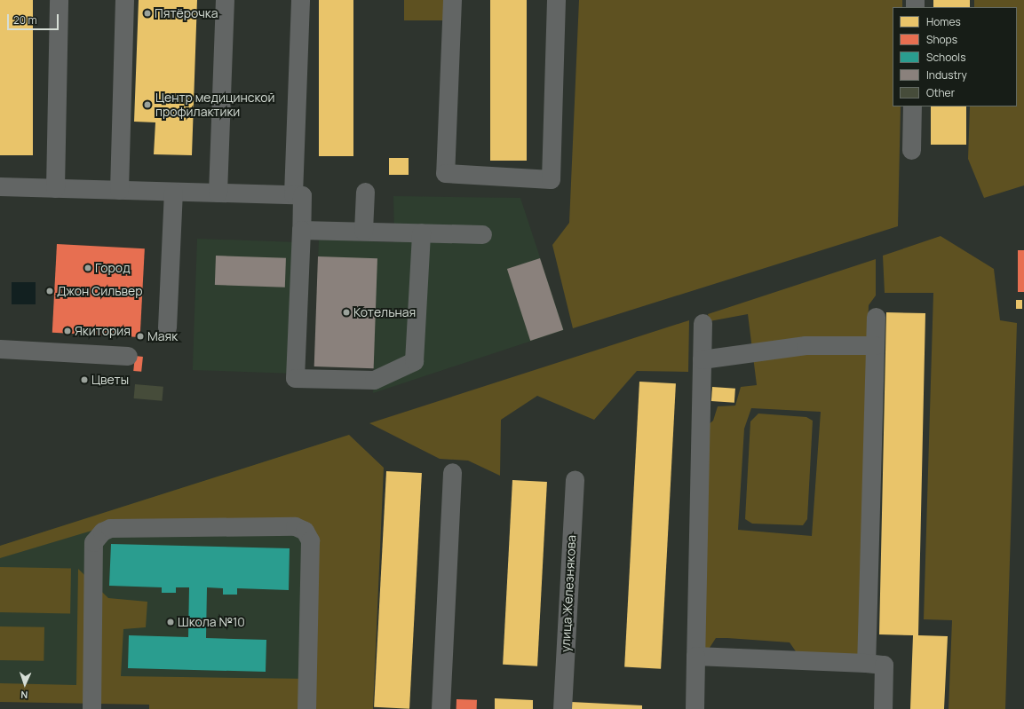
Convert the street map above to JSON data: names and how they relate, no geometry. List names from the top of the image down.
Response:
{
  "streets": {
    "street": ["улица Железнякова"]
  },
  "places": [
    "Пятёрочка",
    "Центр медицинской профилактики",
    "Город",
    "Джон Сильвер",
    "Котельная",
    "Якитория",
    "Маяк",
    "Цветы",
    "Школа №10"
  ],
  "legend": [
    "Homes",
    "Shops",
    "Schools",
    "Industry",
    "Other"
  ],
  "scale_bar": "20 m",
  "north": "bottom"
}
